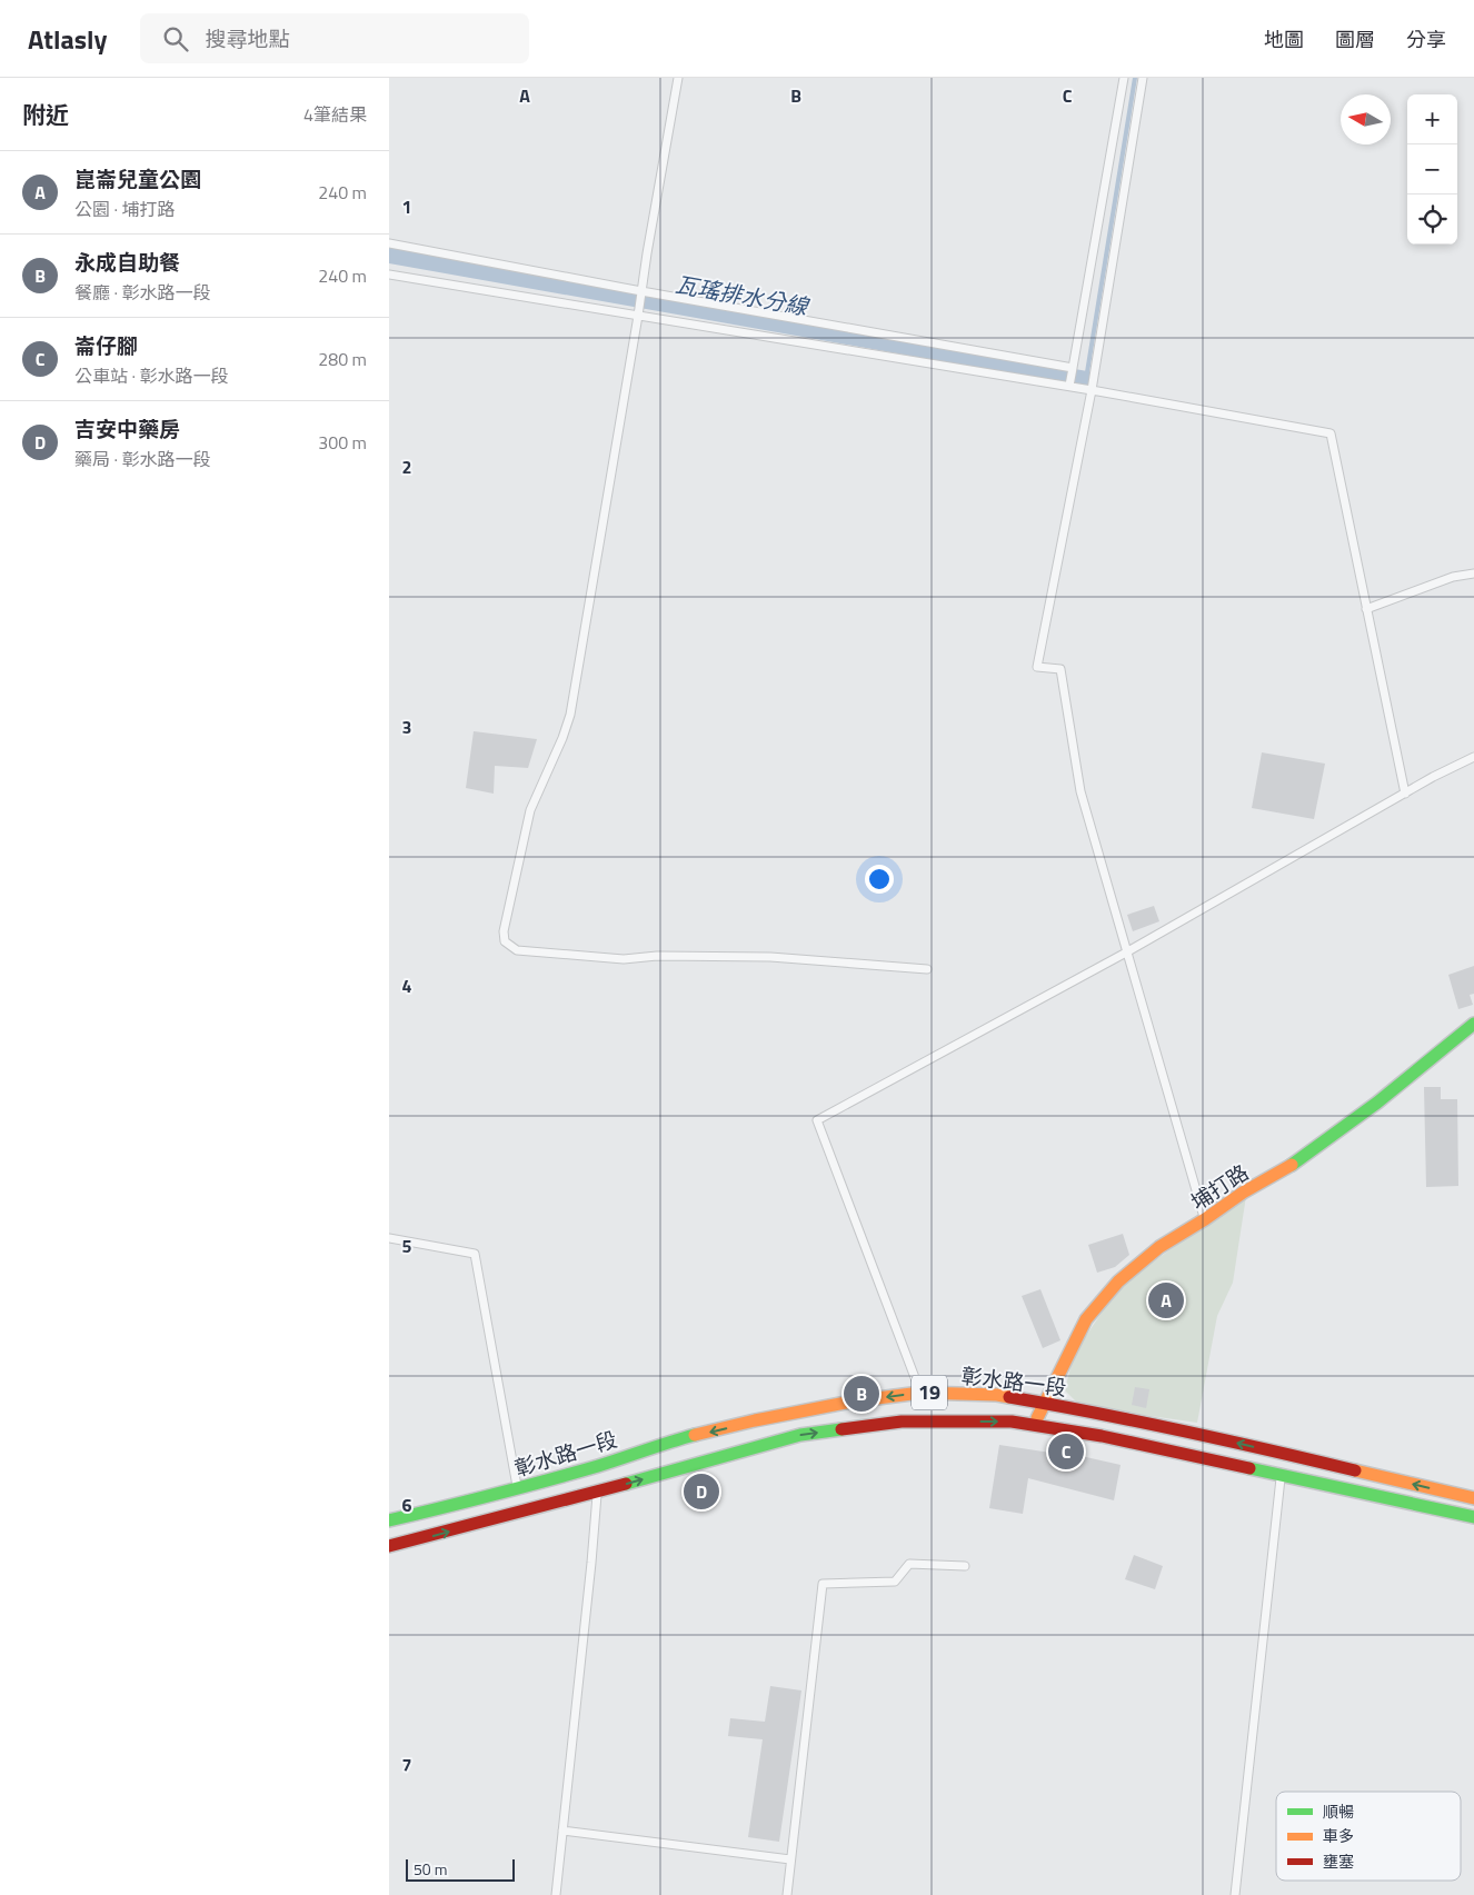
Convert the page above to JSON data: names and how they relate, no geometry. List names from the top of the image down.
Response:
{
  "streets": {
    "main road": ["埔打路", "彰水路一段", "19"]
  },
  "crossings": [
    ["埔打路", "彰水路一段"]
  ],
  "water": ["瓦瑤排水分線"],
  "legend": ["順暢", "車多", "壅塞"],
  "scale_bar": "50 m",
  "north": "left",
  "page": {
    "header": "Atlasly",
    "search": "搜尋地點",
    "nav": ["地圖", "圖層", "分享"],
    "heading": ["附近", "4筆結果"],
    "map_buttons": ["+", "−"],
    "list": [
      {
        "mark": "A",
        "name": "崑崙兒童公園",
        "note": "公園 · 埔打路",
        "value": "240 m"
      },
      {
        "mark": "B",
        "name": "永成自助餐",
        "note": "餐廳 · 彰水路一段",
        "value": "240 m"
      },
      {
        "mark": "C",
        "name": "崙仔腳",
        "note": "公車站 · 彰水路一段",
        "value": "280 m"
      },
      {
        "mark": "D",
        "name": "吉安中藥房",
        "note": "藥局 · 彰水路一段",
        "value": "300 m"
      }
    ],
    "pins": [
      "A",
      "B",
      "C",
      "D"
    ],
    "scale": "50 m"
  },
  "grid": {
    "columns": ["A", "B", "C"],
    "rows": [
      "1",
      "2",
      "3",
      "4",
      "5",
      "6",
      "7"
    ]
  }
}
